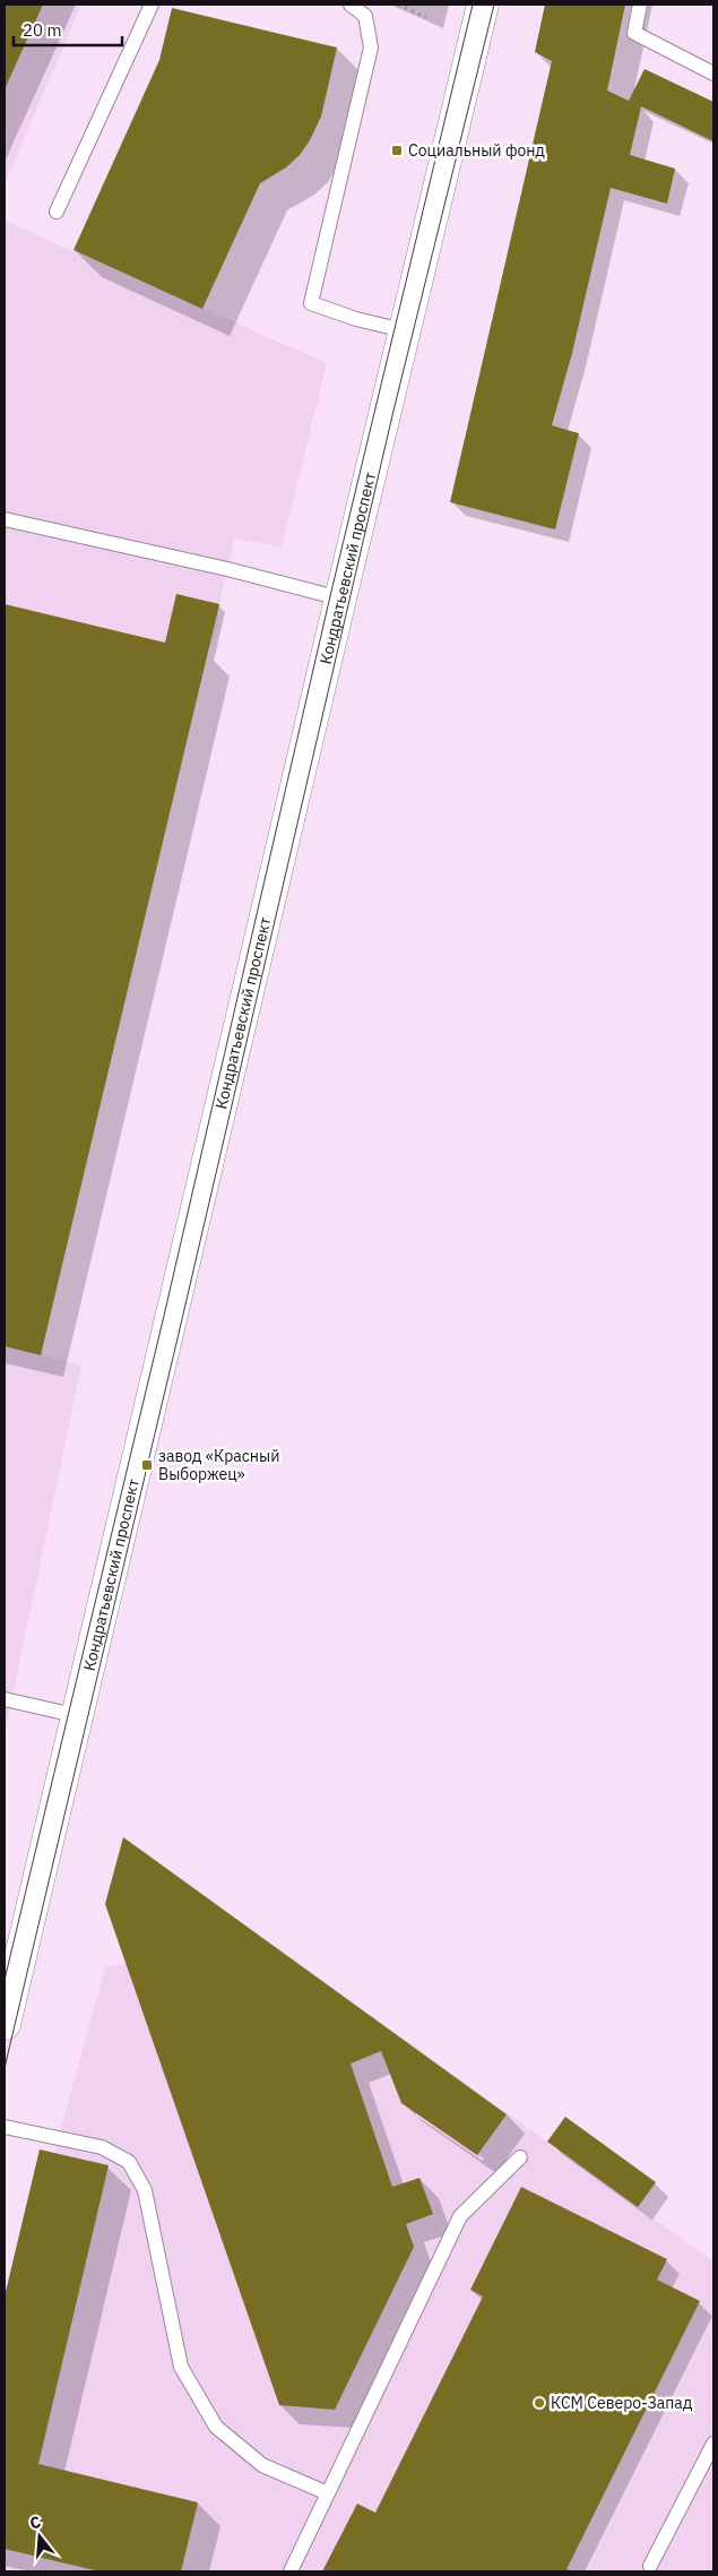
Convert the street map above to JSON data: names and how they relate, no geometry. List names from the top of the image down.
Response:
{
  "streets": {
    "main road": ["Кондратьевский проспект"]
  },
  "places": {
    "transit": ["Социальный фонд", "завод «Красный Выборжец»"],
    "other": ["КСМ Северо-Запад"]
  },
  "scale_bar": "20 m",
  "north": "top"
}
